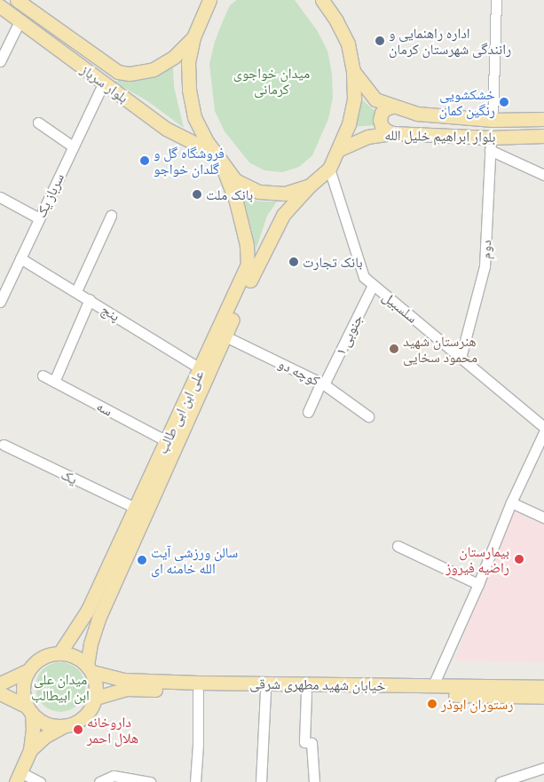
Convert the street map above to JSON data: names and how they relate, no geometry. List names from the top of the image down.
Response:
{
  "streets": {
    "main road": [
      "بلوار سرباز",
      "بلوار ابراهیم خلیل الله",
      "علی ابن ابی طالب",
      "خیابان شهید مطهری شرقی"
    ],
    "street": [
      "سرباز یک",
      "دوم",
      "سلسبیل",
      "پنج",
      "جنوبی ۱",
      "کوچه دو",
      "سه",
      "یک"
    ]
  },
  "crossings": [
    ["بلوار سرباز", "علی ابن ابی طالب"],
    ["بلوار ابراهیم خلیل الله", "دوم"],
    ["سرباز یک", "پنج"],
    ["دوم", "سلسبیل"],
    ["سلسبیل", "جنوبی ۱"],
    ["پنج", "علی ابن ابی طالب"],
    ["جنوبی ۱", "کوچه دو"],
    ["کوچه دو", "علی ابن ابی طالب"],
    ["سه", "علی ابن ابی طالب"],
    ["علی ابن ابی طالب", "یک"],
    ["علی ابن ابی طالب", "خیابان شهید مطهری شرقی"]
  ],
  "parks": ["میدان خواجوی کرمانی", "میدان علی ابن ابیطالب"],
  "places": [
    "اداره راهنمایی و رانندگی شهرستان کرمان",
    "خشکشویی رنگین کمان",
    "فروشگاه گل و گلدان خواجو",
    "بانک ملت",
    "بانک تجارت",
    "هنرستان شهید محمود سخایی",
    "بیمارستان راضیه فیروز",
    "سالن ورزشى آیت الله خامنه اى",
    "رستوران ابوذر",
    "داروخانه هلال احمر"
  ]
}
